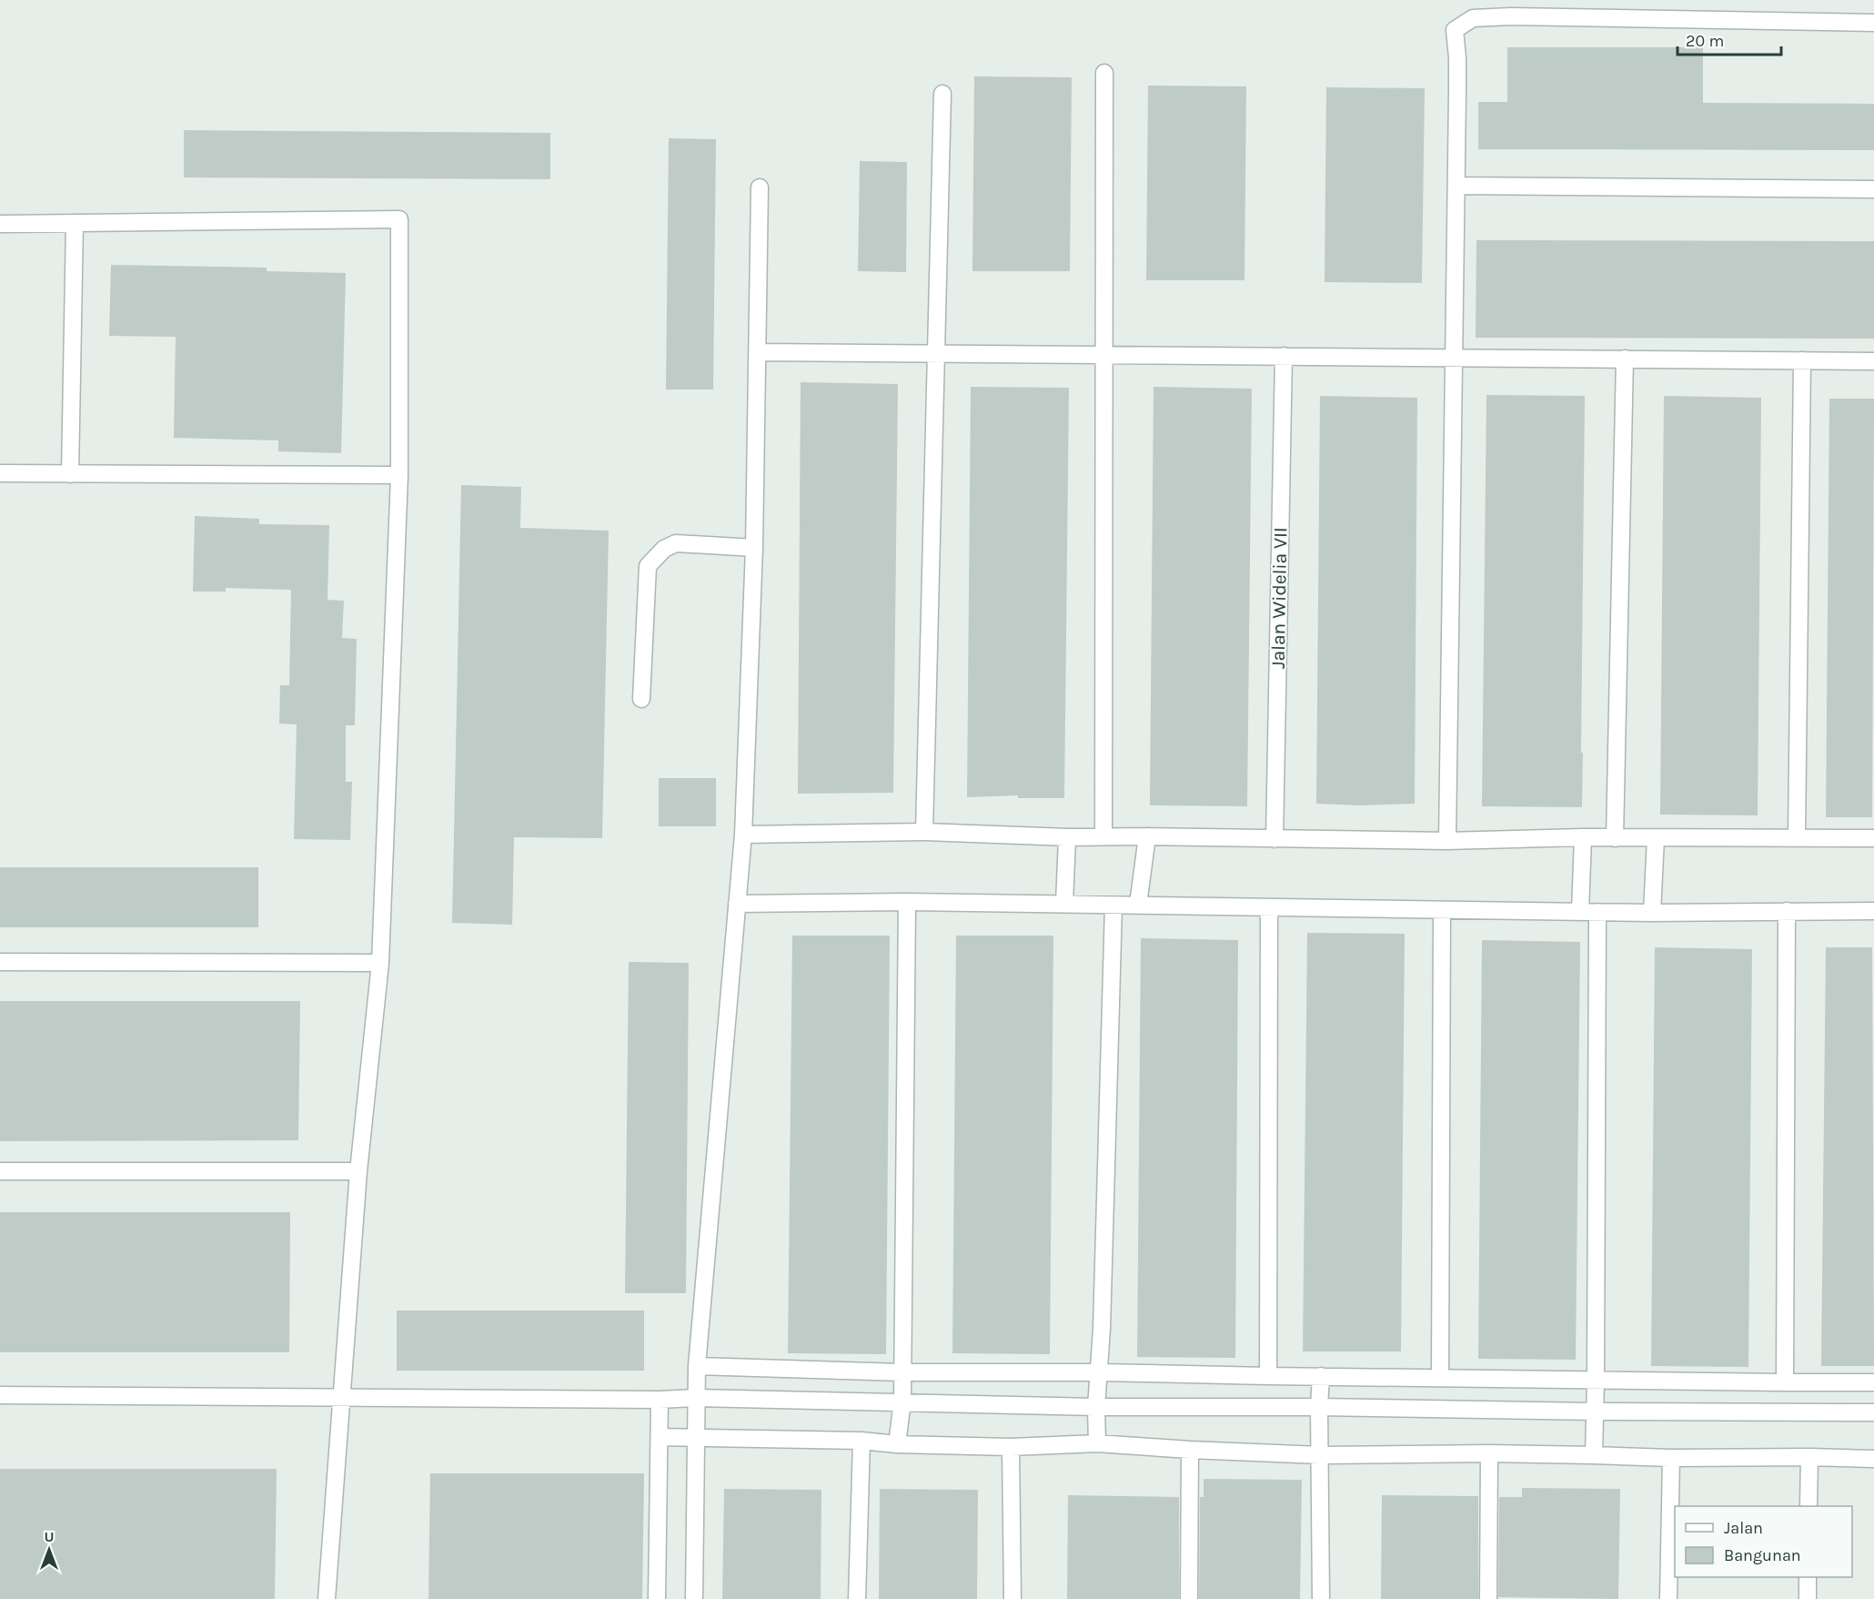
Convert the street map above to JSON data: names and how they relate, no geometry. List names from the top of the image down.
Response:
{
  "streets": {
    "street": ["Jalan Widelia VII"]
  },
  "legend": ["Jalan", "Bangunan"],
  "scale_bar": "20 m",
  "north": "top"
}
